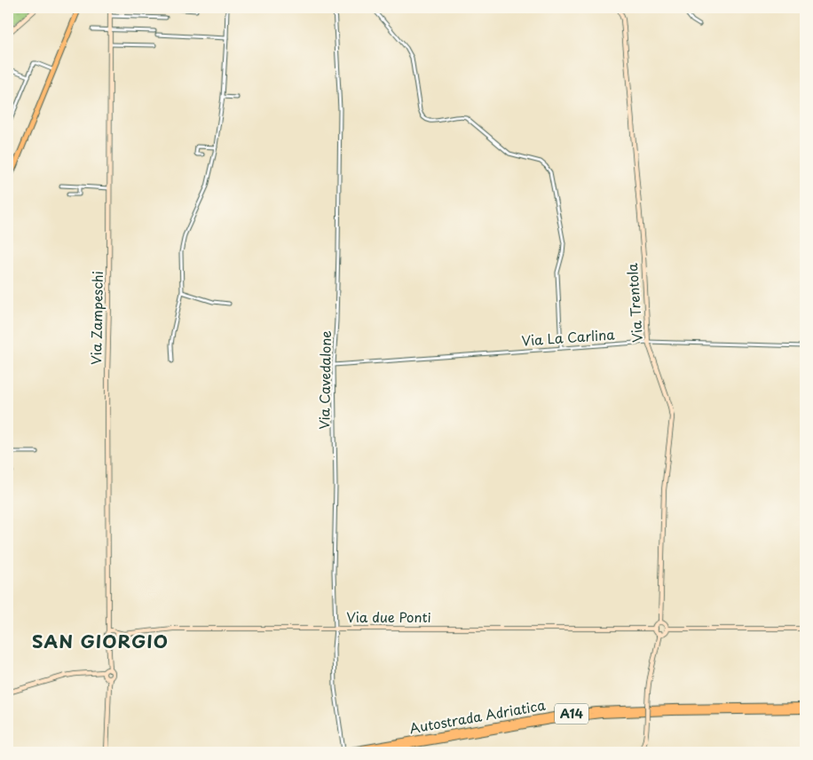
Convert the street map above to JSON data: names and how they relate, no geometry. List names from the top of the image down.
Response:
{
  "streets": {
    "highway": ["A14", "Autostrada Adriatica"],
    "street": [
      "Via Trentola",
      "Via Zampeschi",
      "Via La Carlina",
      "Via Cavedalone",
      "Via due Ponti"
    ]
  },
  "crossings": [
    ["Via Trentola", "Via La Carlina"],
    ["Via Trentola", "Via due Ponti"],
    ["Via Zampeschi", "Via due Ponti"],
    ["Via La Carlina", "Via Cavedalone"],
    ["Via Cavedalone", "Via due Ponti"],
    ["Via Cavedalone", "Autostrada Adriatica"]
  ],
  "districts": ["SAN GIORGIO"]
}
